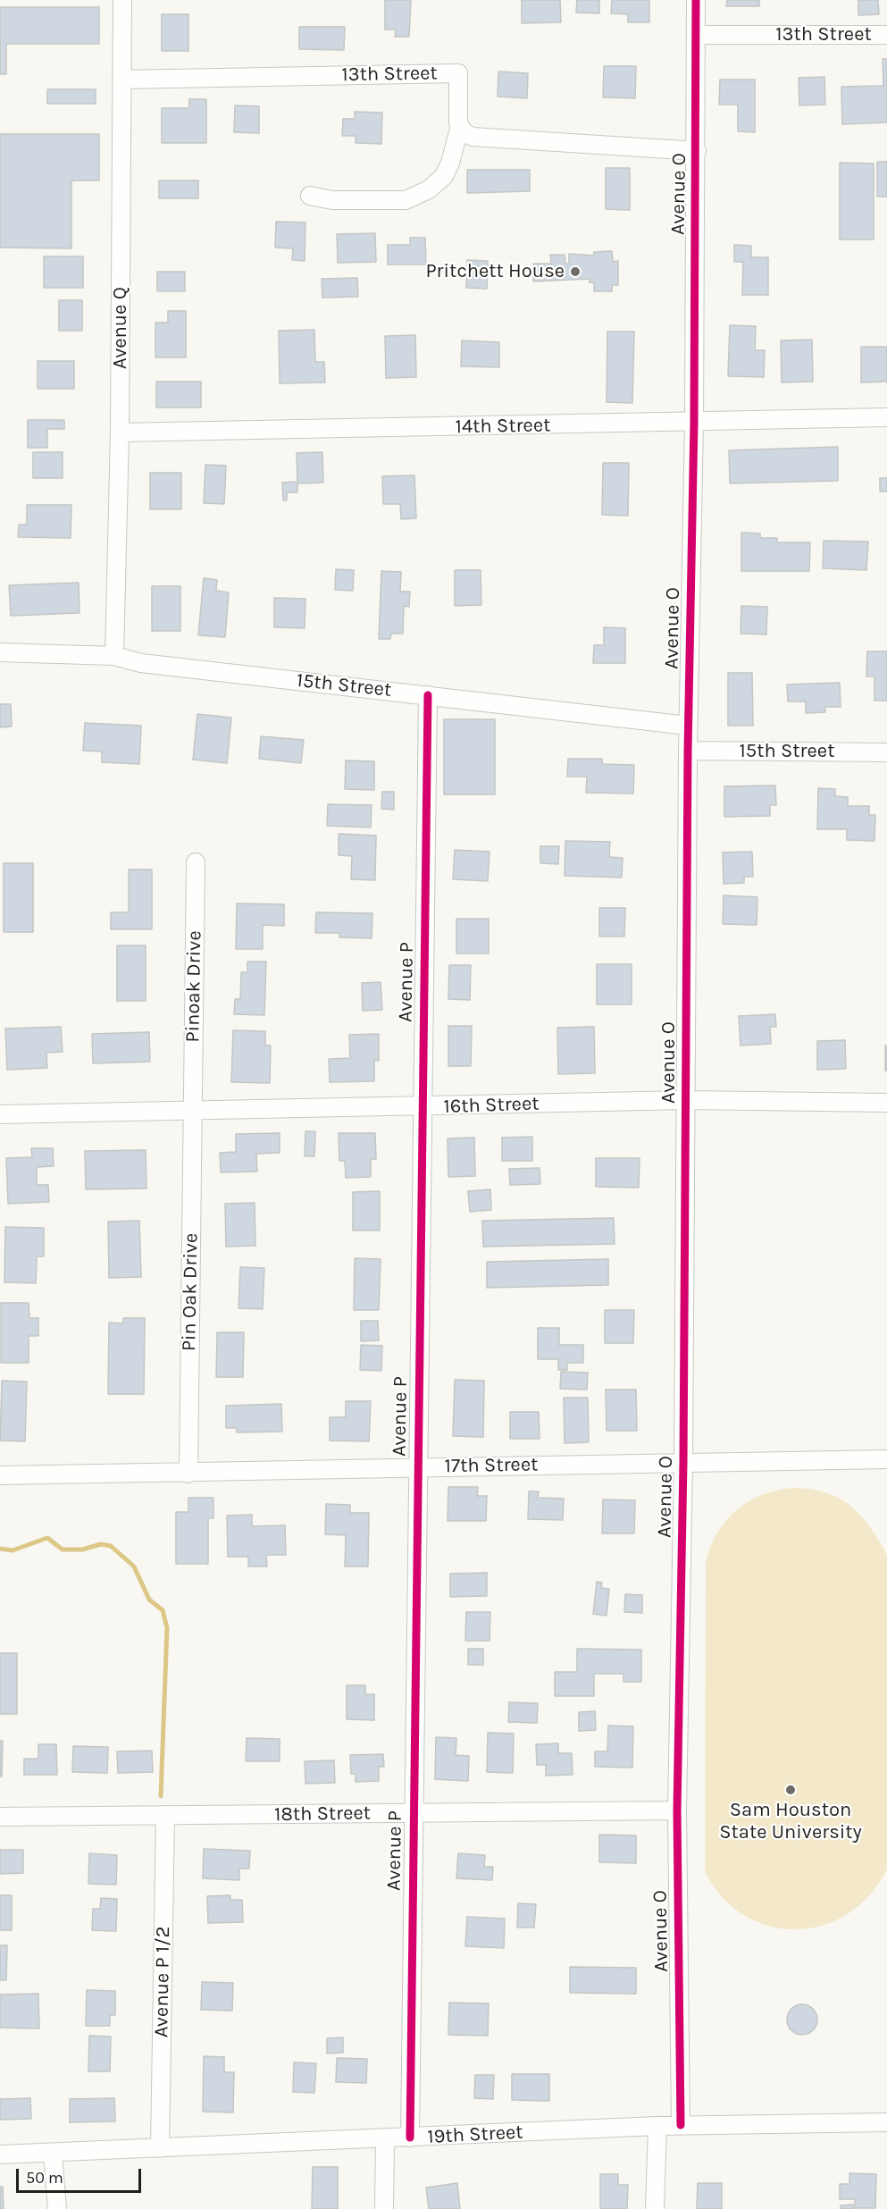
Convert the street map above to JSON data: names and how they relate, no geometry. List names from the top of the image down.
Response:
{
  "streets": {
    "street": [
      "13th Street",
      "Avenue O",
      "Avenue Q",
      "14th Street",
      "15th Street",
      "Avenue P",
      "Pinoak Drive",
      "16th Street",
      "Pin Oak Drive",
      "17th Street",
      "18th Street",
      "Avenue P 1/2",
      "19th Street"
    ]
  },
  "crossings": [
    ["13th Street", "Avenue O"],
    ["13th Street", "Avenue Q"],
    ["Avenue O", "14th Street"],
    ["Avenue O", "15th Street"],
    ["Avenue O", "16th Street"],
    ["Avenue O", "17th Street"],
    ["Avenue O", "18th Street"],
    ["Avenue O", "19th Street"],
    ["Avenue Q", "14th Street"],
    ["Avenue Q", "15th Street"],
    ["15th Street", "Avenue P"],
    ["Avenue P", "16th Street"],
    ["Avenue P", "17th Street"],
    ["Avenue P", "18th Street"],
    ["Avenue P", "19th Street"],
    ["Pinoak Drive", "16th Street"],
    ["Pinoak Drive", "Pin Oak Drive"],
    ["16th Street", "Pin Oak Drive"],
    ["Pin Oak Drive", "17th Street"],
    ["18th Street", "Avenue P 1/2"],
    ["Avenue P 1/2", "19th Street"]
  ],
  "places": ["Pritchett House", "Sam Houston State University"],
  "scale_bar": "50 m"
}
